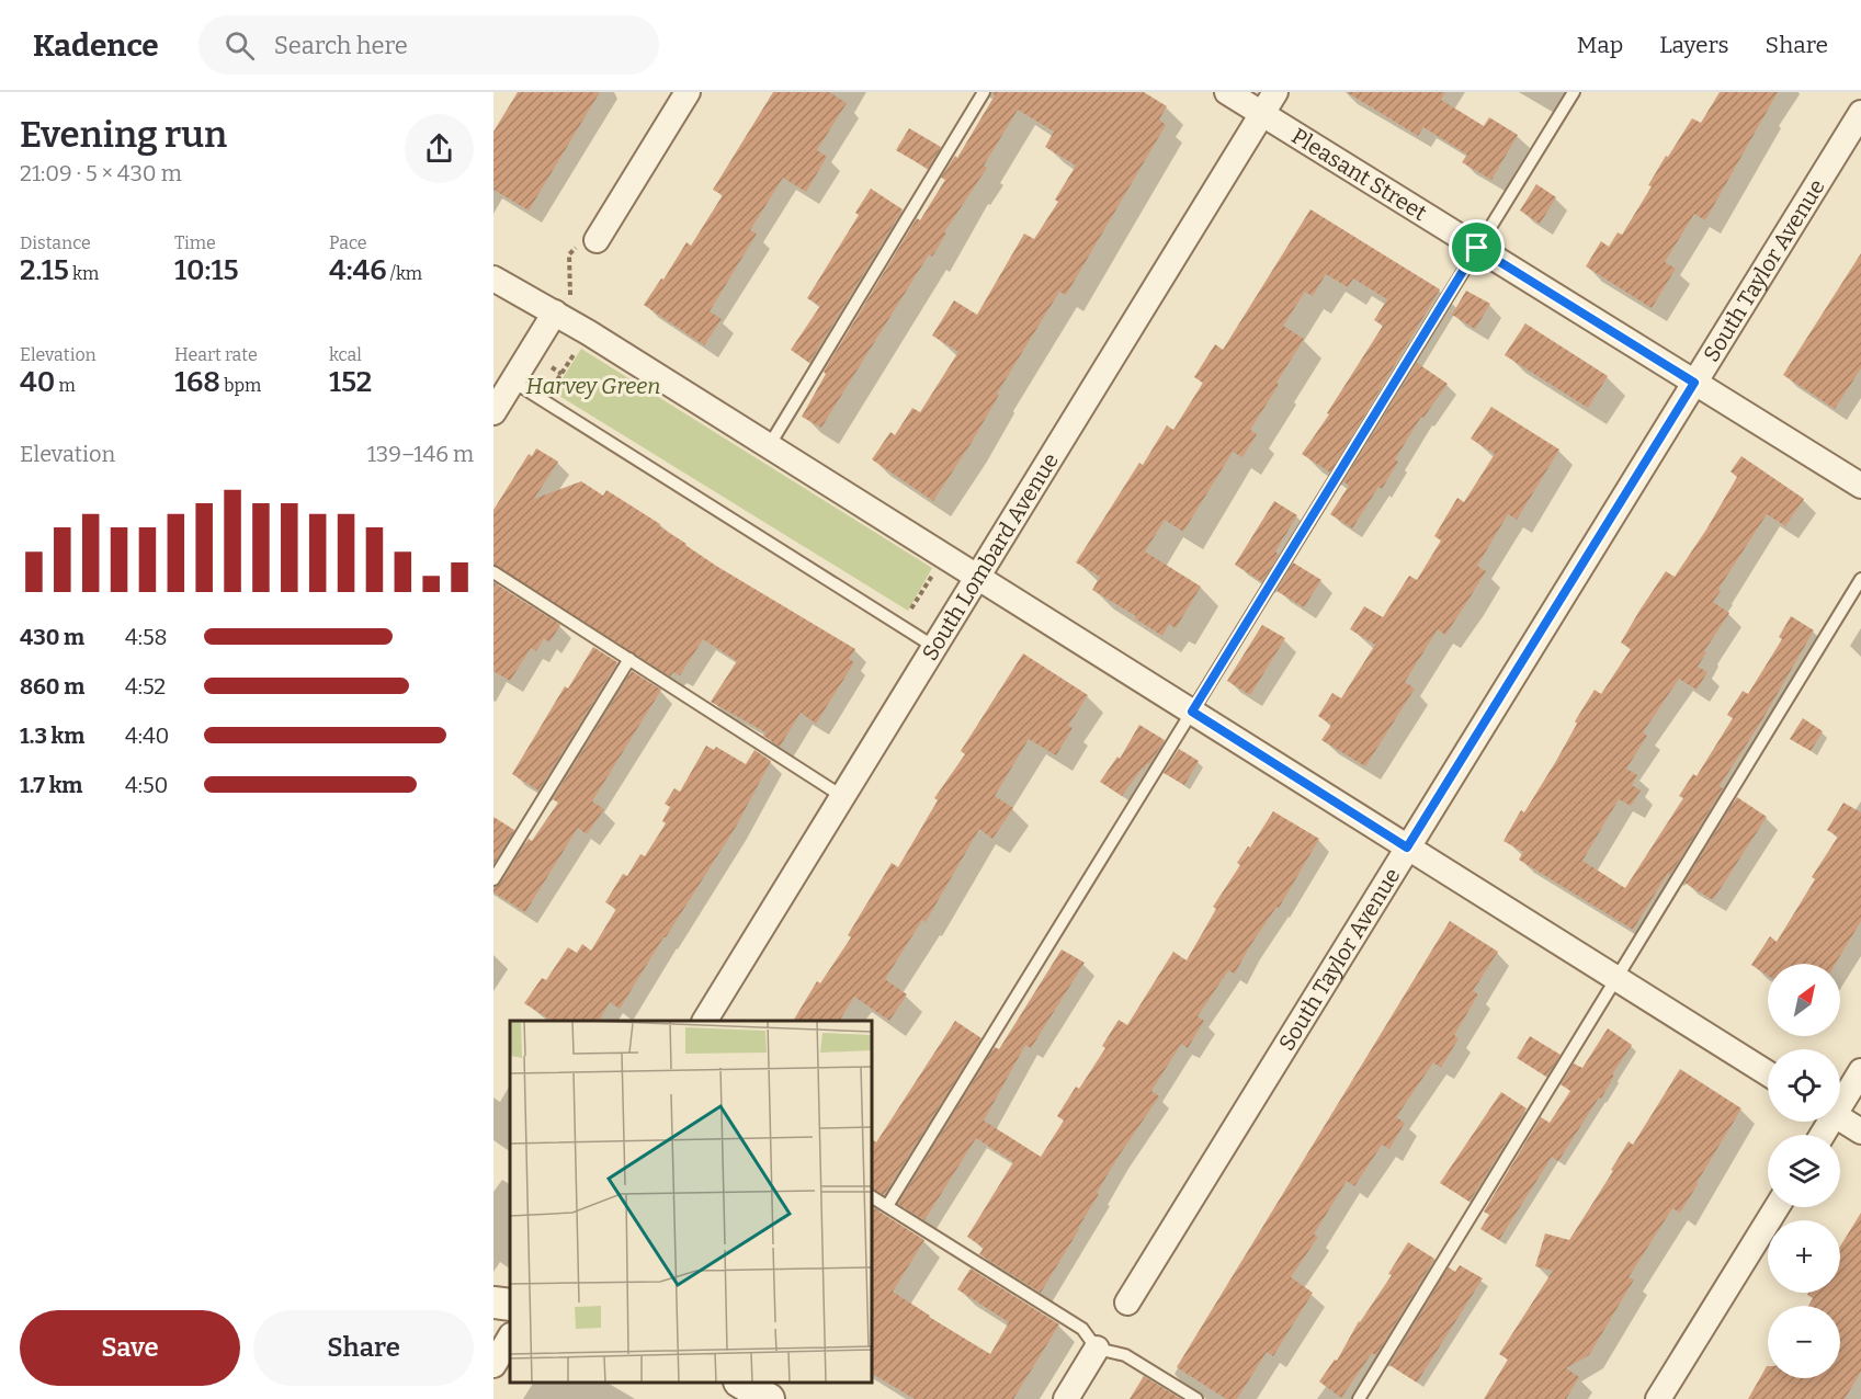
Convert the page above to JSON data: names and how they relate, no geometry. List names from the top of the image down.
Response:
{
  "streets": {
    "street": ["Pleasant Street", "South Taylor Avenue", "South Lombard Avenue"]
  },
  "crossings": [
    ["Pleasant Street", "South Taylor Avenue"],
    ["Pleasant Street", "South Lombard Avenue"]
  ],
  "parks": ["Harvey Green"],
  "north": "top right",
  "page": {
    "header": "Kadence",
    "search": "Search here",
    "nav": ["Map", "Layers", "Share"],
    "heading": ["Evening run", "21:09 · 5 × 430 m"],
    "stats": [
      ["Distance", "2.15 km"],
      ["Time", "10:15"],
      ["Pace", "4:46 /km"],
      ["Elevation", "40 m"],
      ["Heart rate", "168 bpm"],
      ["kcal", "152"]
    ],
    "chart": ["Elevation", "139–146 m"],
    "list": [
      {
        "name": "430 m",
        "note": "4:58"
      },
      {
        "name": "860 m",
        "note": "4:52"
      },
      {
        "name": "1.3 km",
        "note": "4:40"
      },
      {
        "name": "1.7 km",
        "note": "4:50"
      }
    ],
    "map_buttons": ["+", "−"],
    "buttons": ["Save", "Share"]
  }
}
